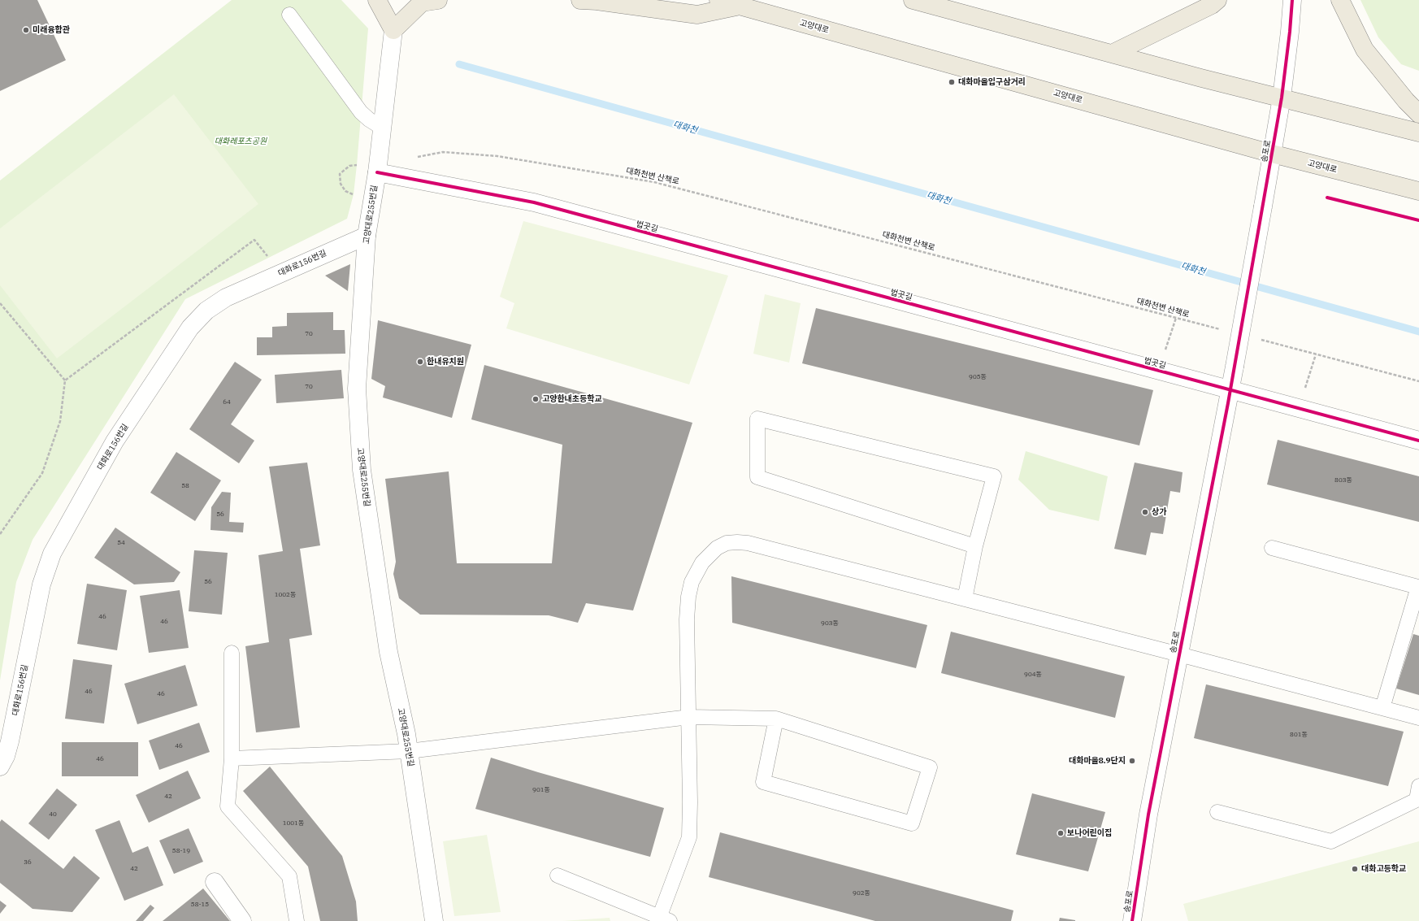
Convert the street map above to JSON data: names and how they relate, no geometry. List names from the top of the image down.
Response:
{
  "streets": {
    "main road": ["고양대로"],
    "street": [
      "송포로",
      "고양대로255번길",
      "법곳길",
      "대화로156번길"
    ],
    "path": ["대화천변 산책로"]
  },
  "crossings": [
    ["고양대로", "송포로"],
    ["송포로", "법곳길"],
    ["고양대로255번길", "법곳길"],
    ["고양대로255번길", "대화로156번길"]
  ],
  "water": ["대화천"],
  "parks": ["대화레포츠공원"],
  "places": [
    "미래융합관",
    "대화마을입구삼거리",
    "한내유치원",
    "고양한내초등학교",
    "상가",
    "대화마을8.9단지",
    "보나어린이집",
    "대화고등학교"
  ],
  "house_numbers": [
    "70",
    "905동",
    "70",
    "64",
    "803동",
    "58",
    "56",
    "54",
    "56",
    "1002동",
    "46",
    "46",
    "903동",
    "904동",
    "46",
    "46",
    "801동",
    "46",
    "46",
    "901동",
    "42",
    "40",
    "1001동",
    "58-19",
    "36",
    "42",
    "902동",
    "58-15"
  ]
}
